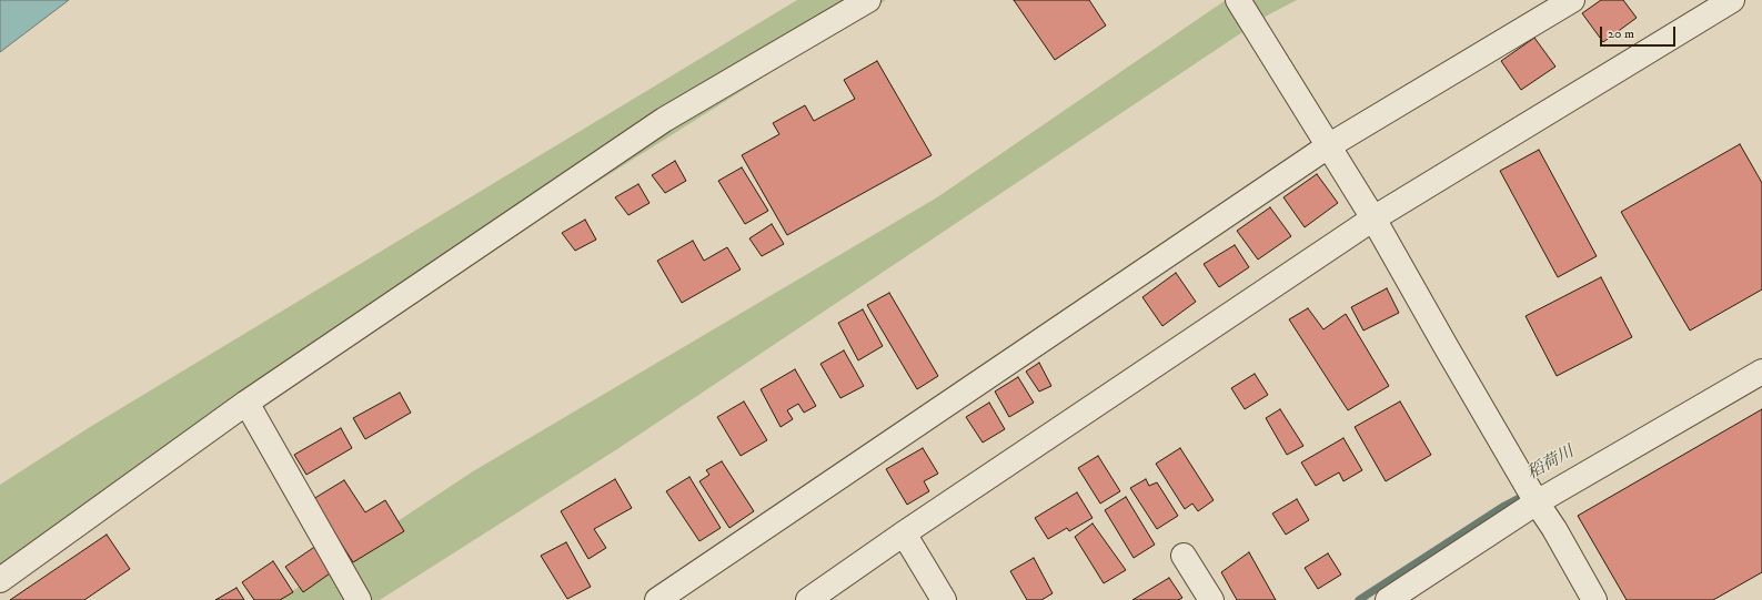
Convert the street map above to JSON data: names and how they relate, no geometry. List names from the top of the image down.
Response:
{
  "water": ["稻荷川"],
  "scale_bar": "20 m"
}
